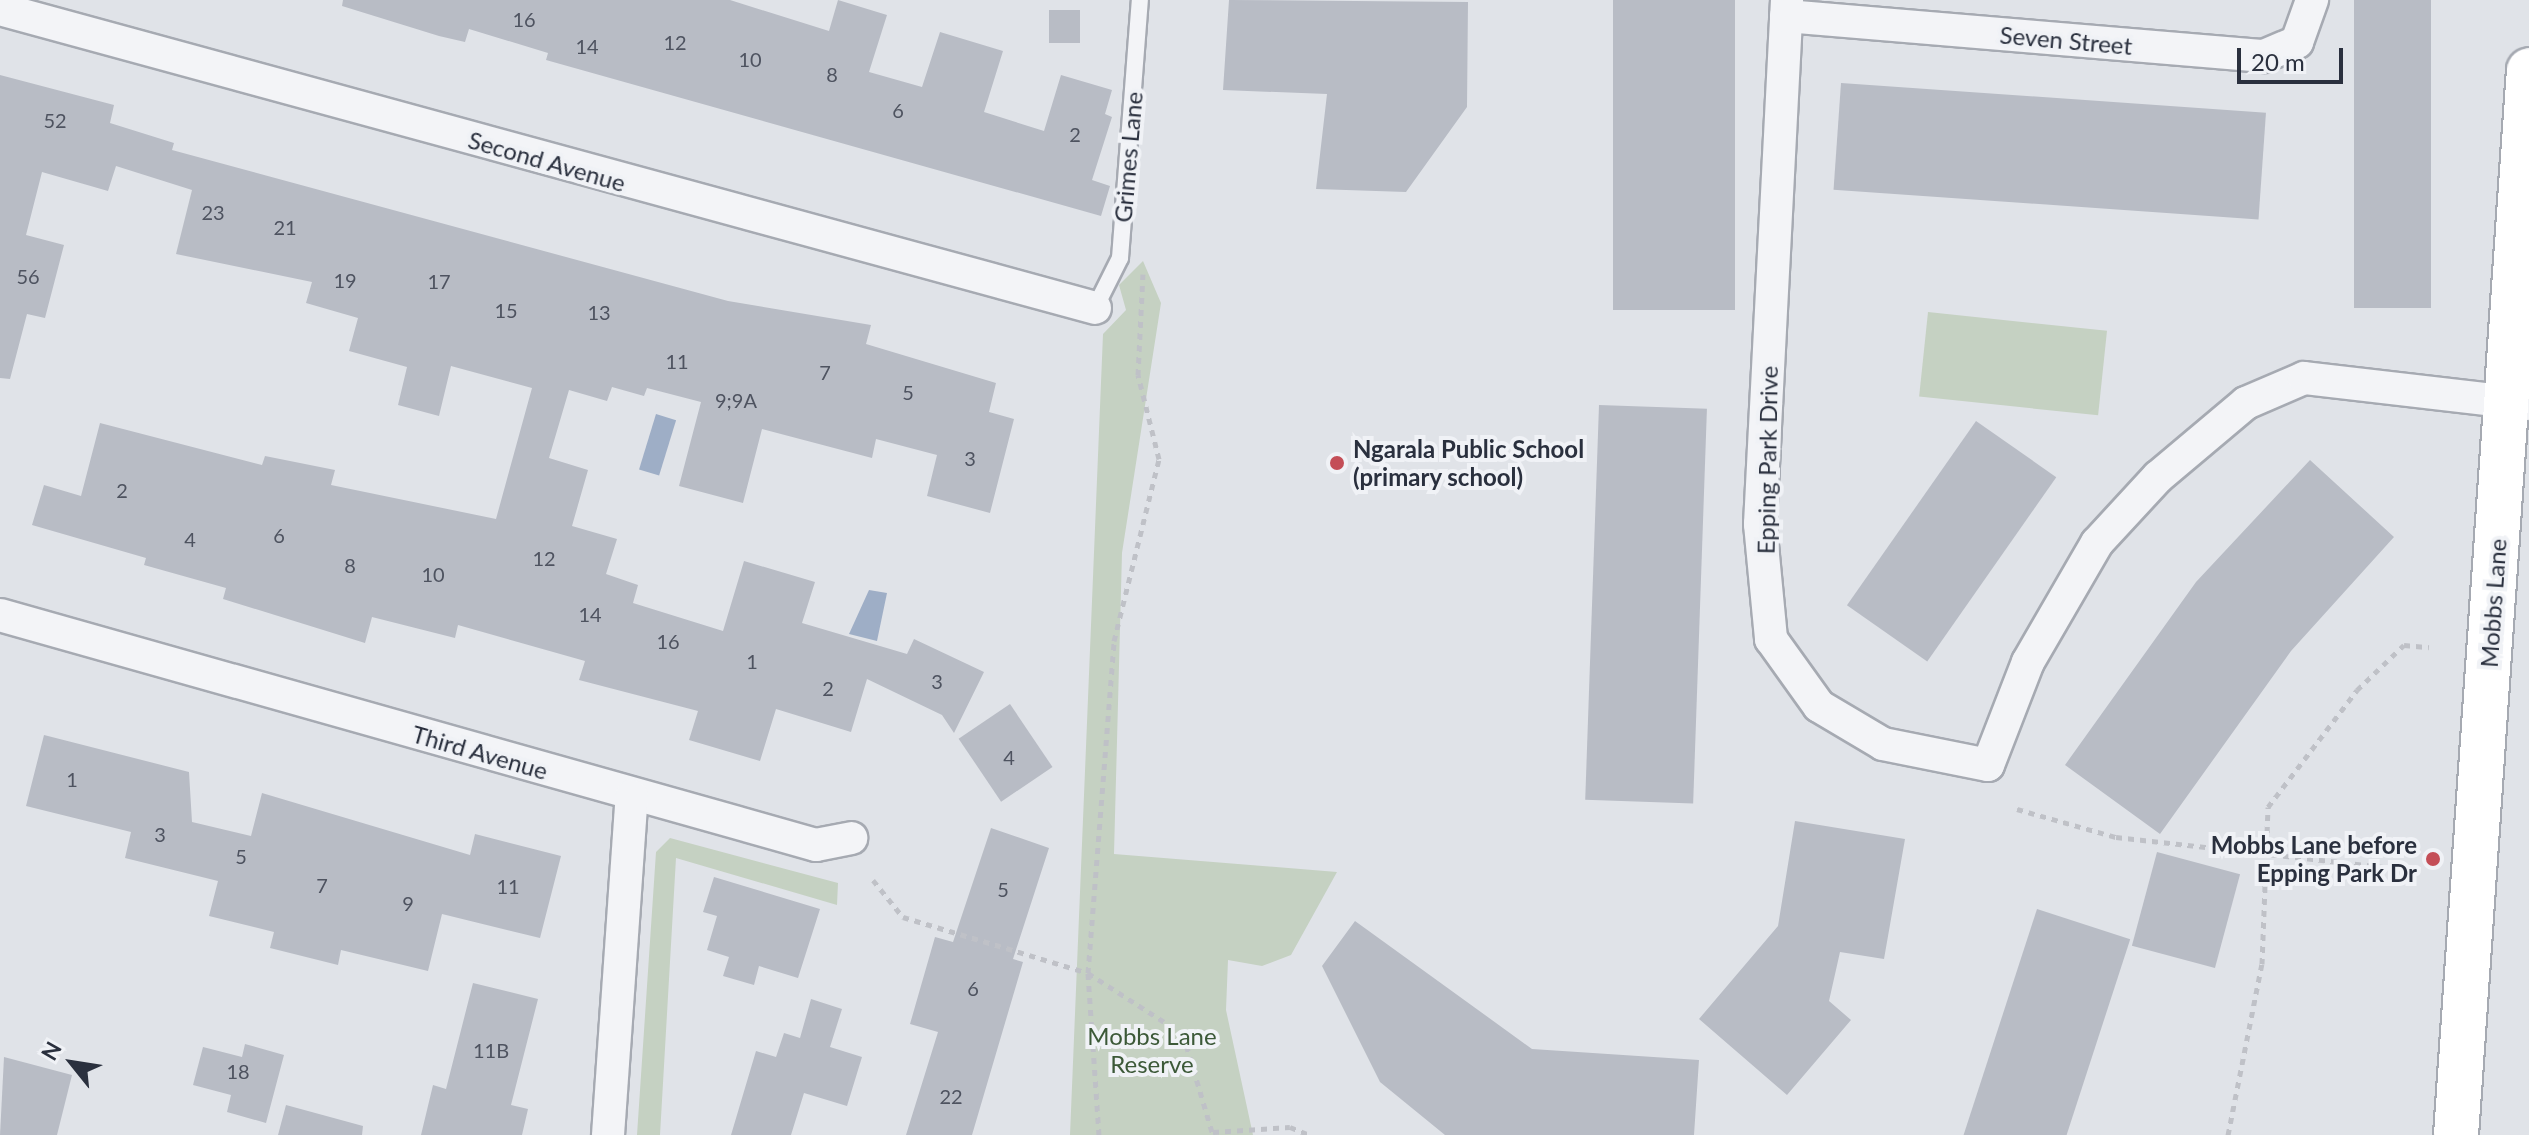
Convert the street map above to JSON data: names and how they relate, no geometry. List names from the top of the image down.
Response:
{
  "streets": {
    "street": [
      "Seven Street",
      "Second Avenue",
      "Epping Park Drive",
      "Mobbs Lane",
      "Third Avenue"
    ],
    "lane": ["Grimes Lane"]
  },
  "crossings": [
    ["Seven Street", "Epping Park Drive"],
    ["Grimes Lane", "Second Avenue"],
    ["Epping Park Drive", "Mobbs Lane"]
  ],
  "parks": ["Mobbs Lane Reserve"],
  "places": ["Ngarala Public School (primary school)", "Mobbs Lane before Epping Park Dr"],
  "house_numbers": [
    "16",
    "12",
    "14",
    "10",
    "8",
    "6",
    "52",
    "2",
    "23",
    "21",
    "56",
    "19",
    "17",
    "15",
    "13",
    "11",
    "7",
    "5",
    "9;9A",
    "3",
    "2",
    "6",
    "4",
    "12",
    "8",
    "10",
    "14",
    "16",
    "1",
    "3",
    "2",
    "4",
    "1",
    "3",
    "5",
    "7",
    "11",
    "5",
    "9",
    "6",
    "11B",
    "18",
    "22"
  ],
  "scale_bar": "20 m",
  "north": "top left"
}
